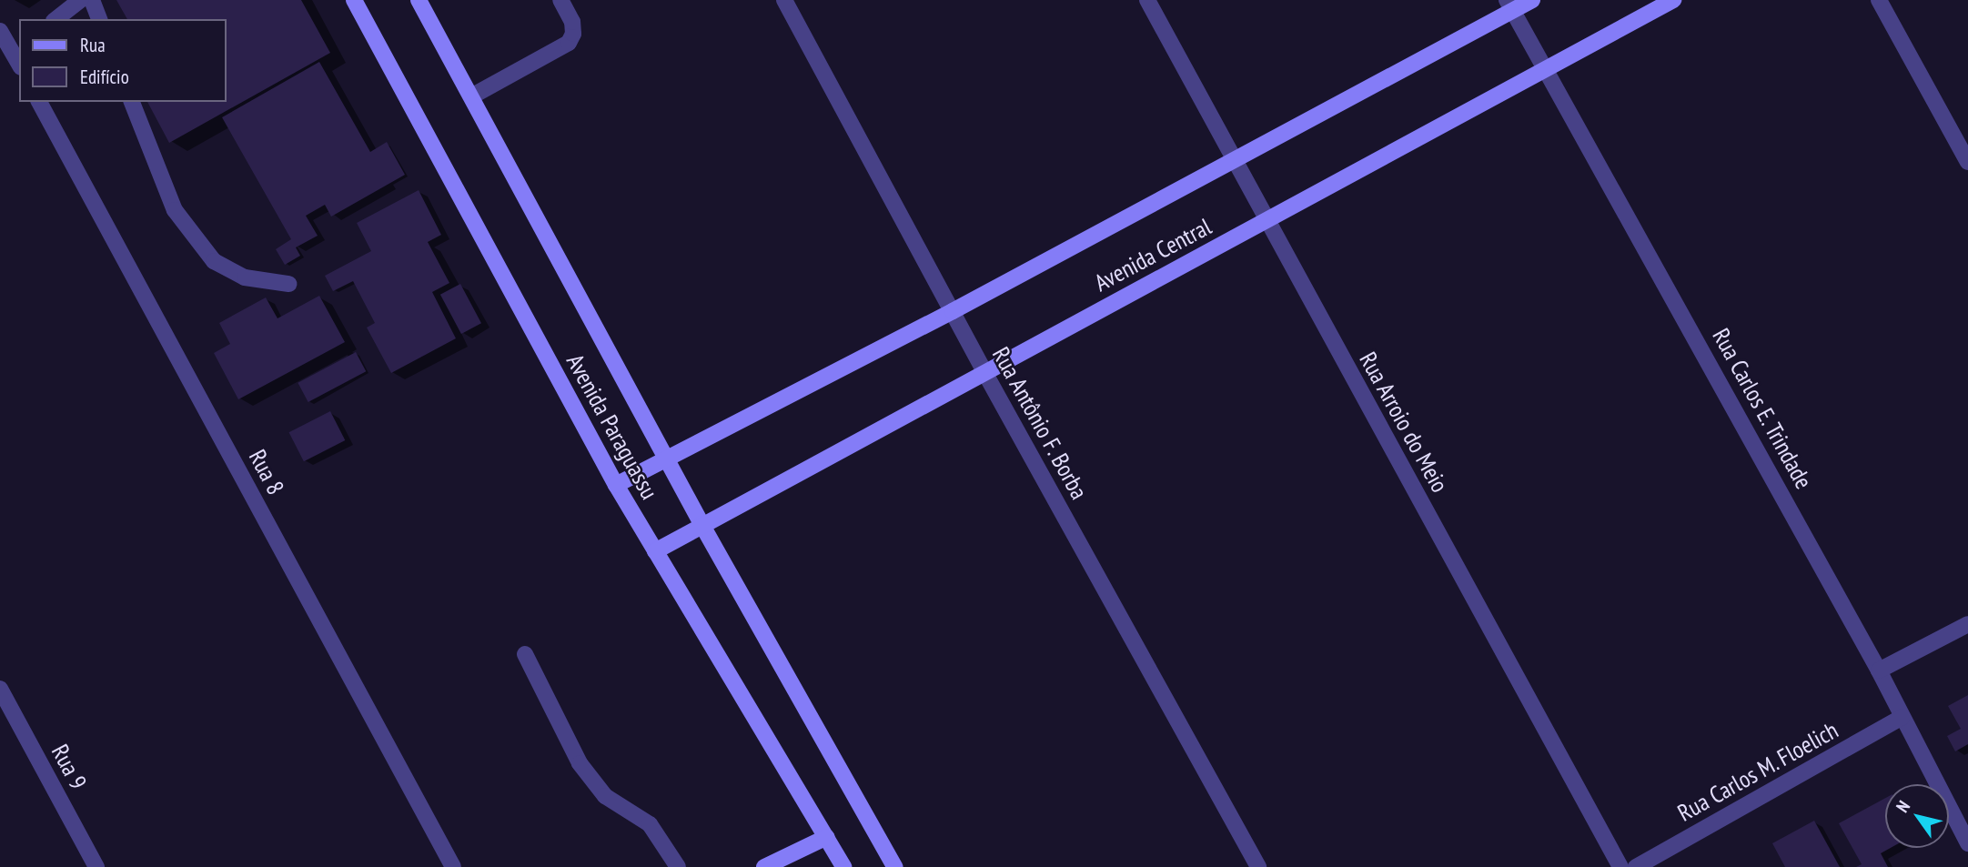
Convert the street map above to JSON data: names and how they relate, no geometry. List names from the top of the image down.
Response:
{
  "streets": {
    "street": [
      "Avenida Central",
      "Rua Carlos E. Trindade",
      "Rua Arroio do Meio",
      "Rua Antônio F. Borba",
      "Avenida Paraguassu",
      "Rua 8",
      "Rua 9",
      "Rua Carlos M. Floelich"
    ]
  },
  "crossings": [
    ["Avenida Central", "Rua Carlos E. Trindade"],
    ["Avenida Central", "Rua Arroio do Meio"],
    ["Avenida Central", "Rua Antônio F. Borba"],
    ["Avenida Central", "Avenida Paraguassu"],
    ["Rua Carlos E. Trindade", "Rua Carlos M. Floelich"]
  ],
  "legend": ["Rua", "Edifício"],
  "north": "top left"
}
